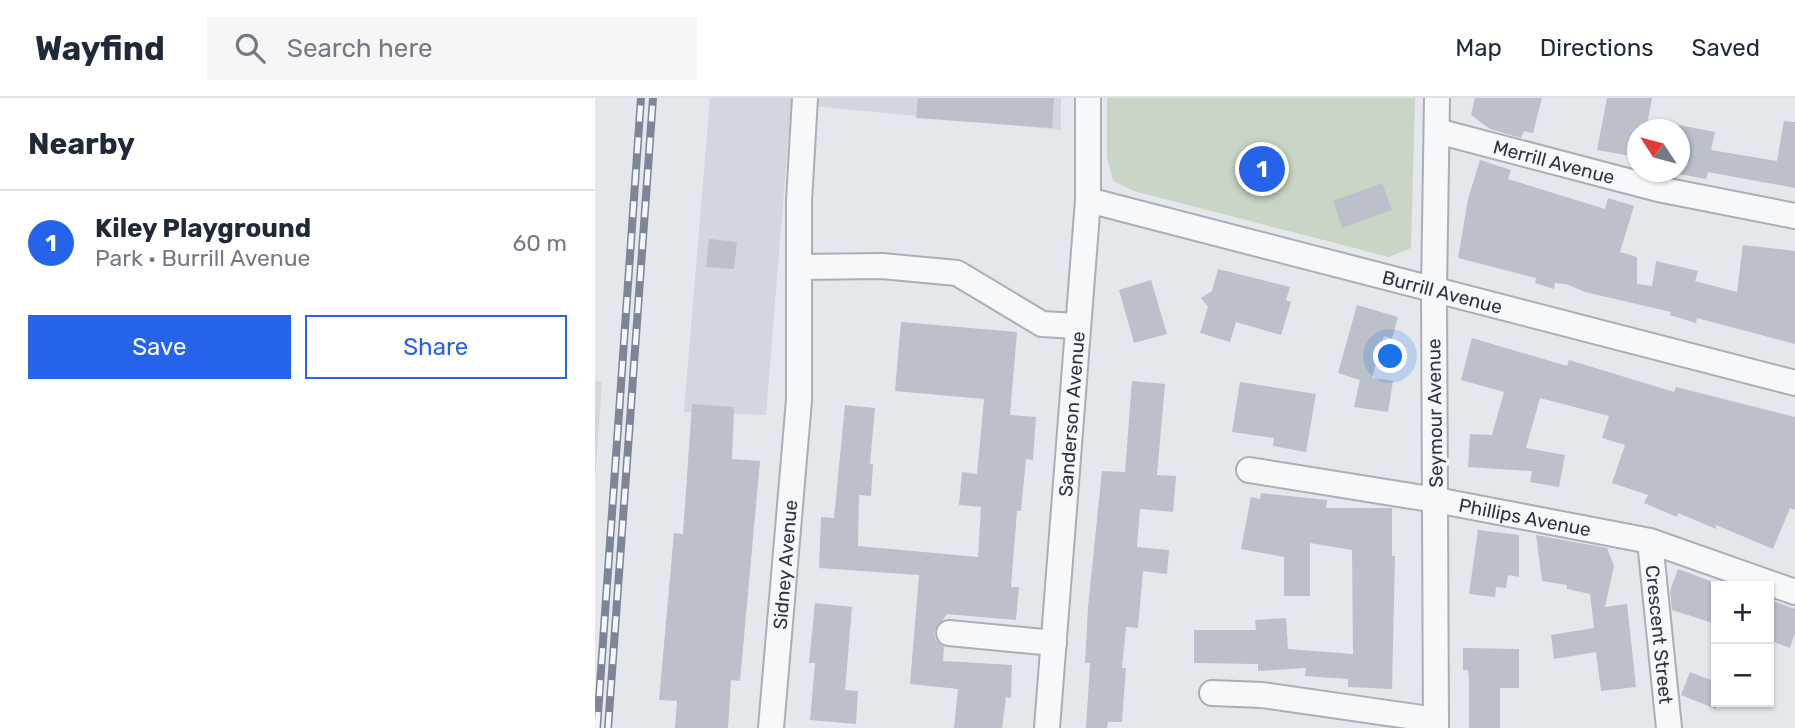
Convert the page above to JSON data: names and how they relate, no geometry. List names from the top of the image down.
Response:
{
  "streets": {
    "street": [
      "Merrill Avenue",
      "Burrill Avenue",
      "Sanderson Avenue",
      "Seymour Avenue",
      "Phillips Avenue",
      "Sidney Avenue",
      "Crescent Street"
    ]
  },
  "crossings": [
    ["Merrill Avenue", "Seymour Avenue"],
    ["Burrill Avenue", "Sanderson Avenue"],
    ["Burrill Avenue", "Seymour Avenue"],
    ["Seymour Avenue", "Phillips Avenue"],
    ["Phillips Avenue", "Crescent Street"]
  ],
  "north": "top left",
  "page": {
    "header": "Wayfind",
    "search": "Search here",
    "nav": ["Map", "Directions", "Saved"],
    "heading": "Nearby",
    "pins": "1",
    "list": [
      {
        "mark": "1",
        "name": "Kiley Playground",
        "note": "Park · Burrill Avenue",
        "value": "60 m"
      }
    ],
    "buttons": ["Save", "Share"],
    "map_buttons": ["+", "−"]
  }
}
